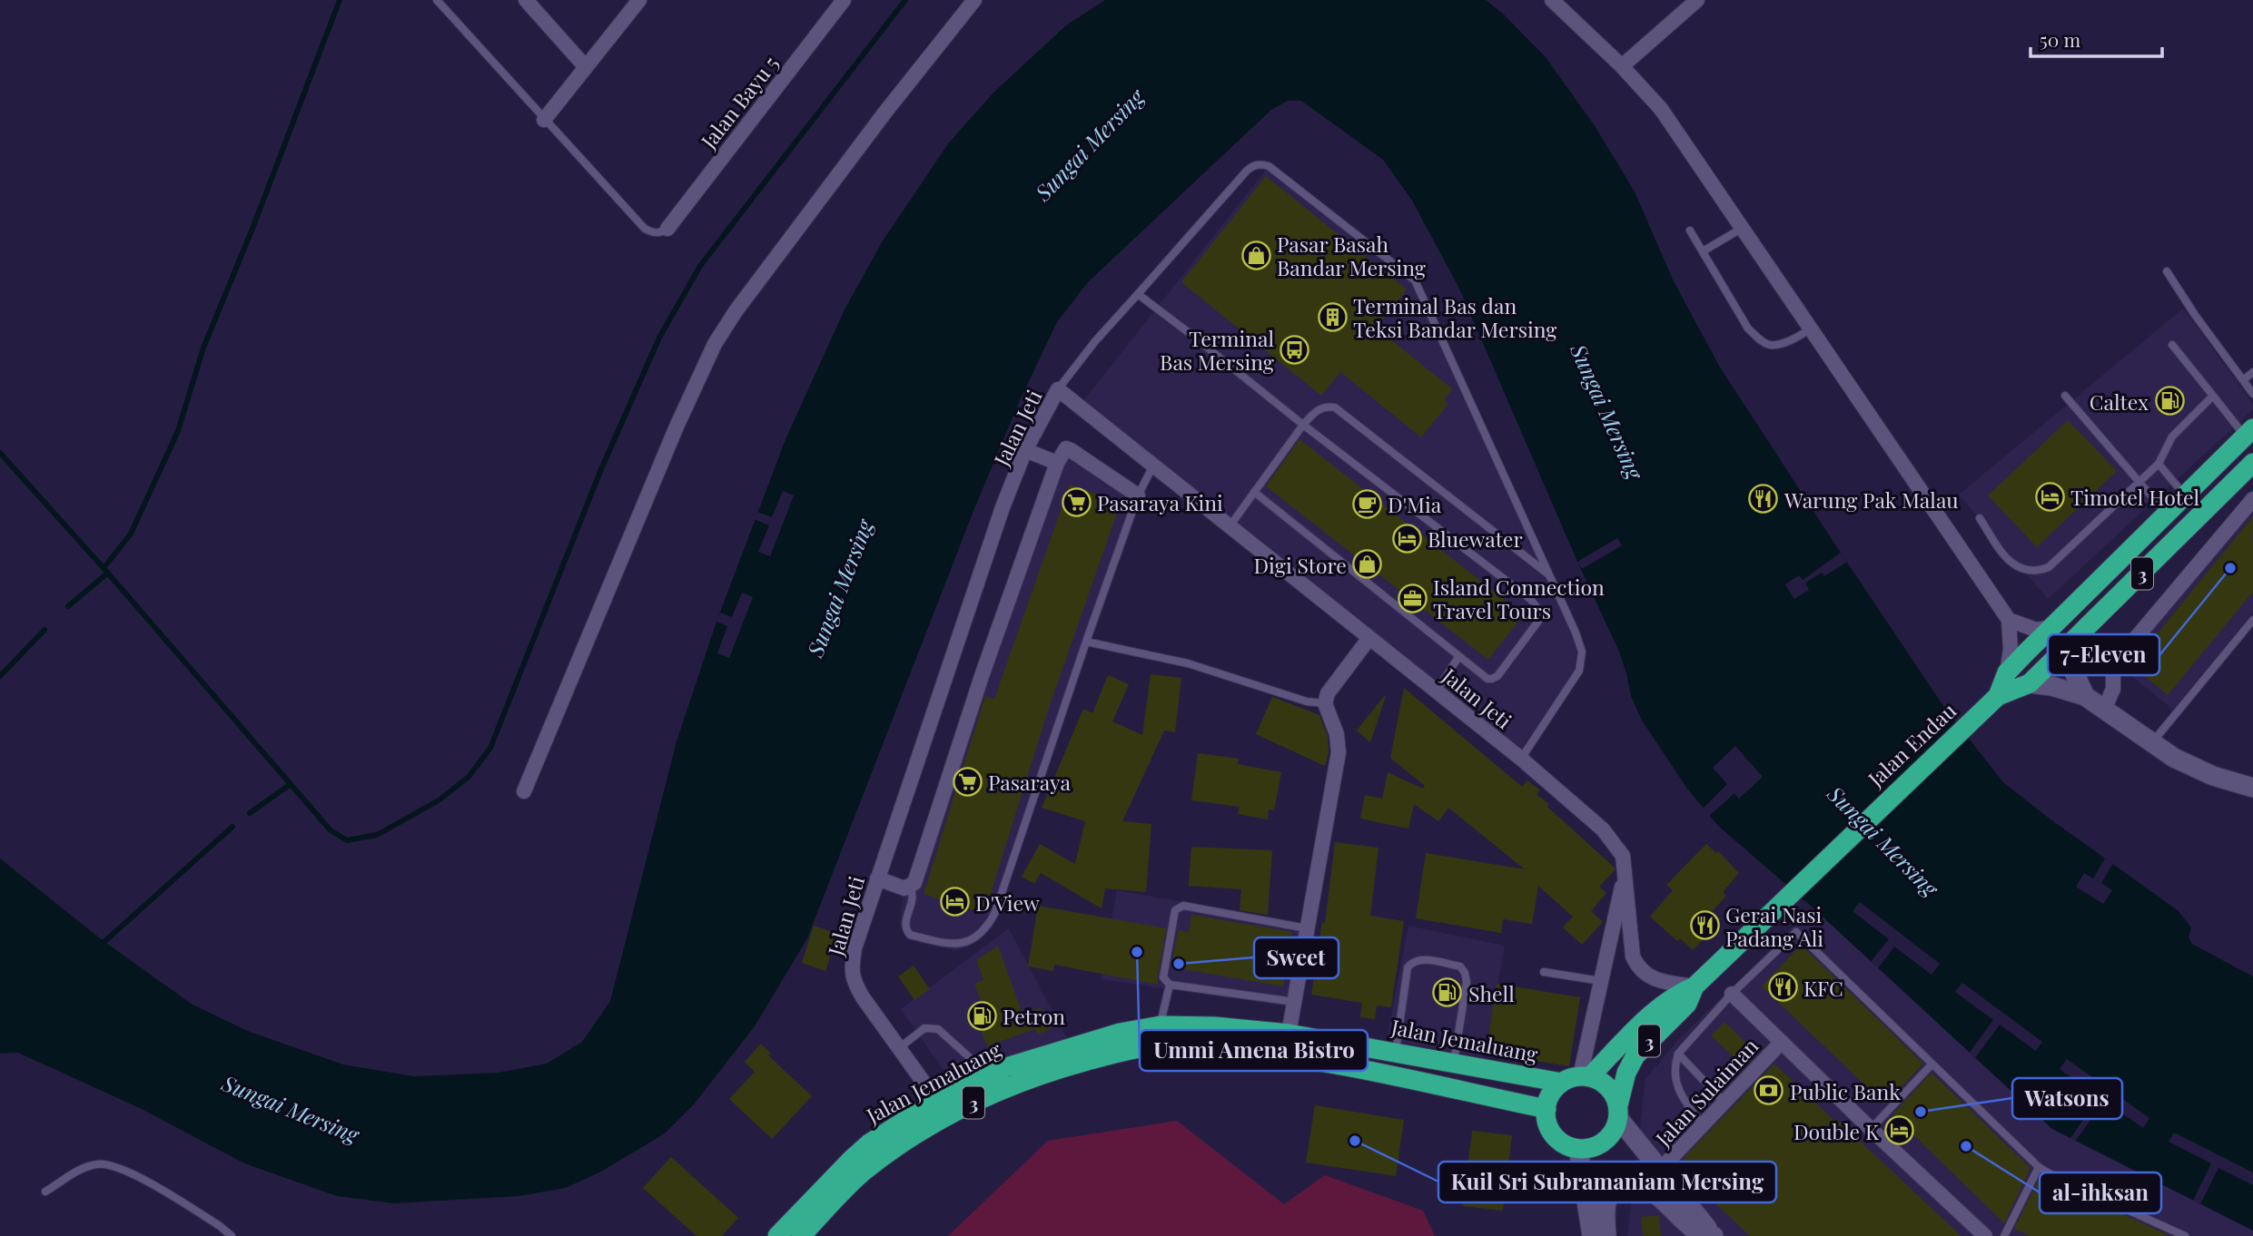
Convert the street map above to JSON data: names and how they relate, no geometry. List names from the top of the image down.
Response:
{
  "streets": {
    "highway": ["3", "Jalan Endau", "Jalan Jemaluang"],
    "street": ["Jalan Bayu 5", "Jalan Jeti", "Jalan Sulaiman"]
  },
  "crossings": [
    ["Jalan Jeti", "Jalan Endau"],
    ["Jalan Jeti", "Jalan Jemaluang"],
    ["3", "Jalan Endau"],
    ["3", "Jalan Jemaluang"],
    ["Jalan Endau", "Jalan Jemaluang"]
  ],
  "water": ["Sungai Mersing"],
  "places": {
    "shop": ["Pasar Basah Bandar Mersing", "Digi Store"],
    "building": ["Terminal Bas dan Teksi Bandar Mersing"],
    "bus stop": ["Terminal Bas Mersing"],
    "fuel station": ["Caltex", "Shell", "Petron"],
    "hotel": [
      "Timotel Hotel",
      "Bluewater",
      "D'View",
      "Double K"
    ],
    "restaurant": ["Warung Pak Malau", "Gerai Nasi Padang Ali", "KFC"],
    "supermarket": ["Pasaraya Kini", "Pasaraya"],
    "cafe": ["D'Mia"],
    "other": [
      "7-Eleven",
      "Ummi Amena Bistro",
      "Sweet",
      "Watsons",
      "Kuil Sri Subramaniam Mersing",
      "al-ihksan"
    ],
    "office": ["Island Connection Travel Tours"],
    "bank": ["Public Bank"]
  },
  "scale_bar": "50 m"
}
